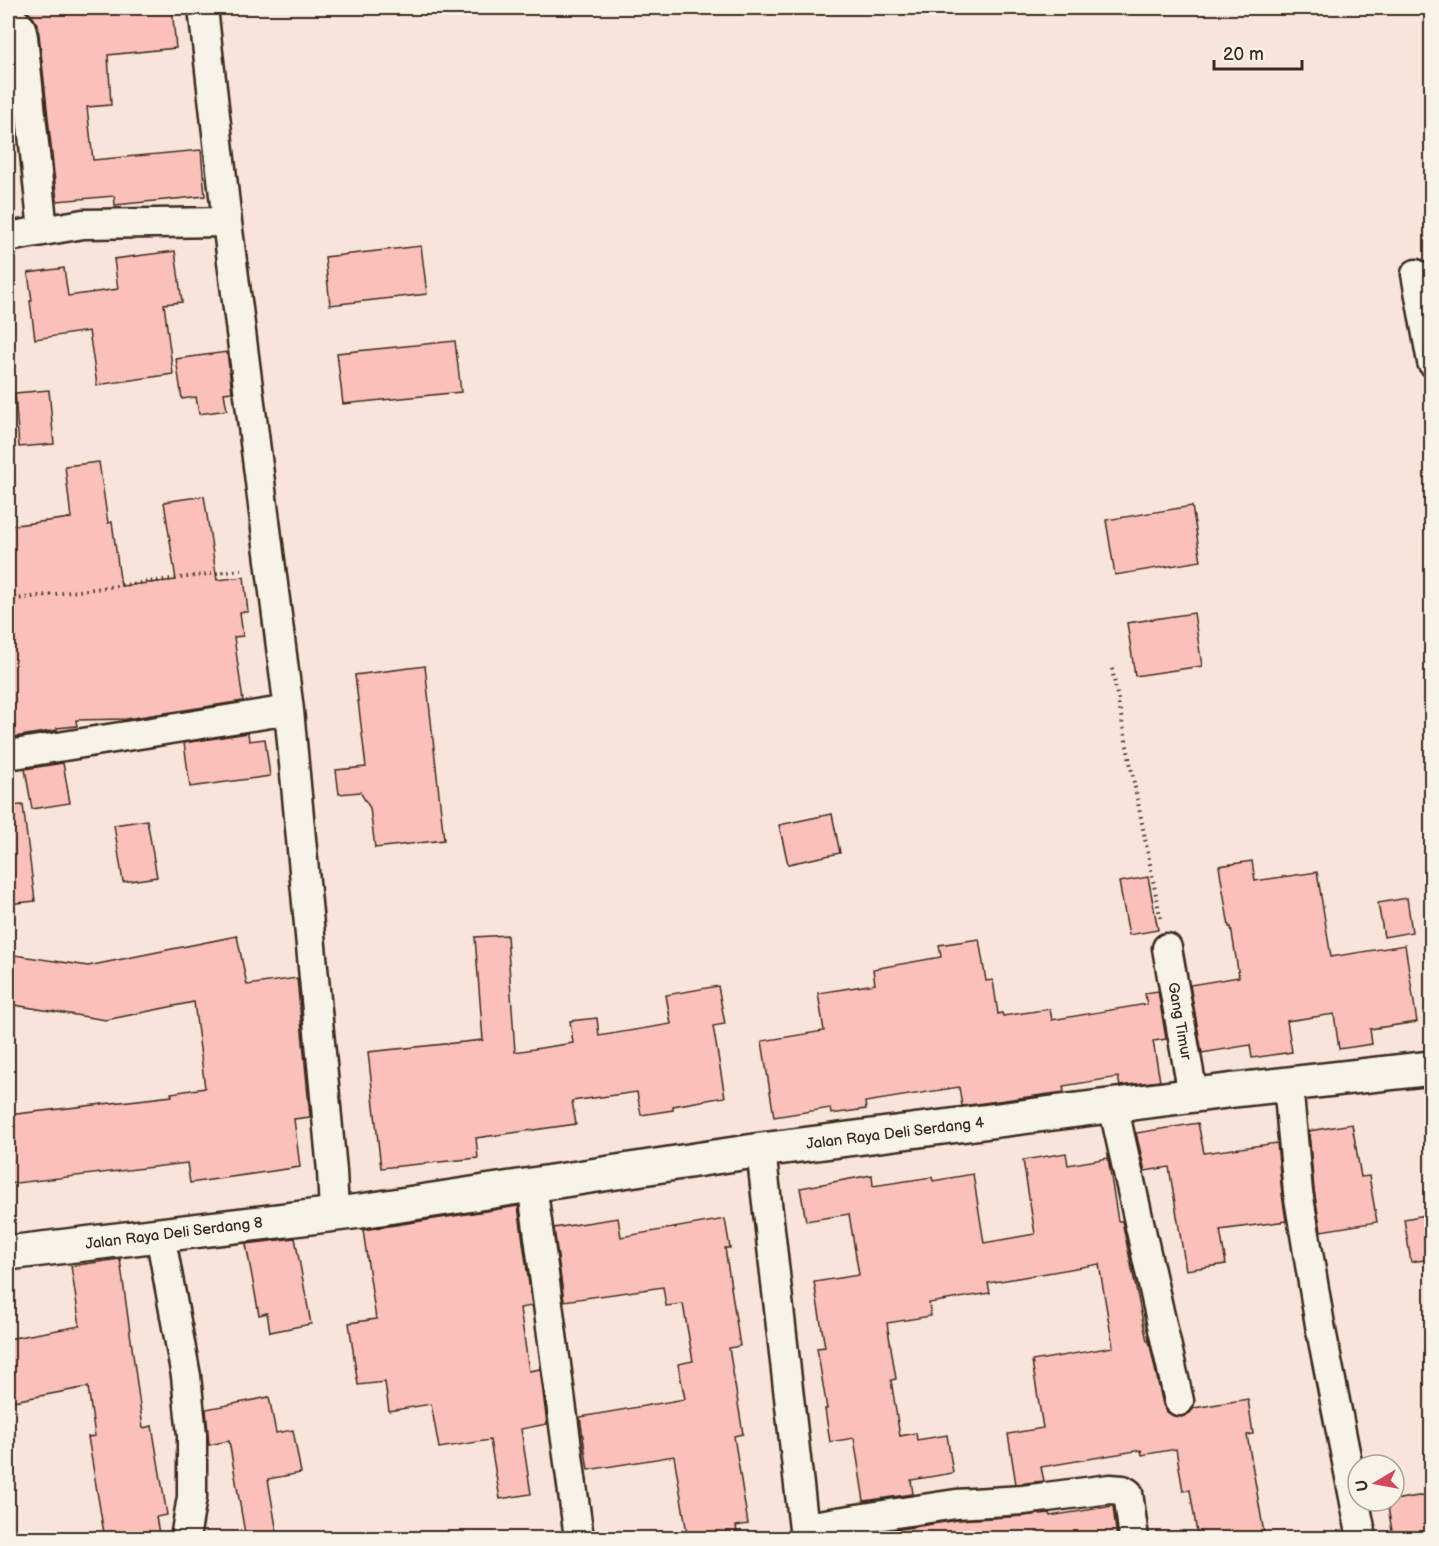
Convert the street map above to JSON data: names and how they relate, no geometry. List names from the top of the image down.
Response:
{
  "streets": {
    "street": ["Gang Timur", "Jalan Raya Deli Serdang 4", "Jalan Raya Deli Serdang 8"]
  },
  "crossings": [
    ["Gang Timur", "Jalan Raya Deli Serdang 4"],
    ["Jalan Raya Deli Serdang 4", "Jalan Raya Deli Serdang 8"]
  ],
  "scale_bar": "20 m",
  "north": "left"
}
